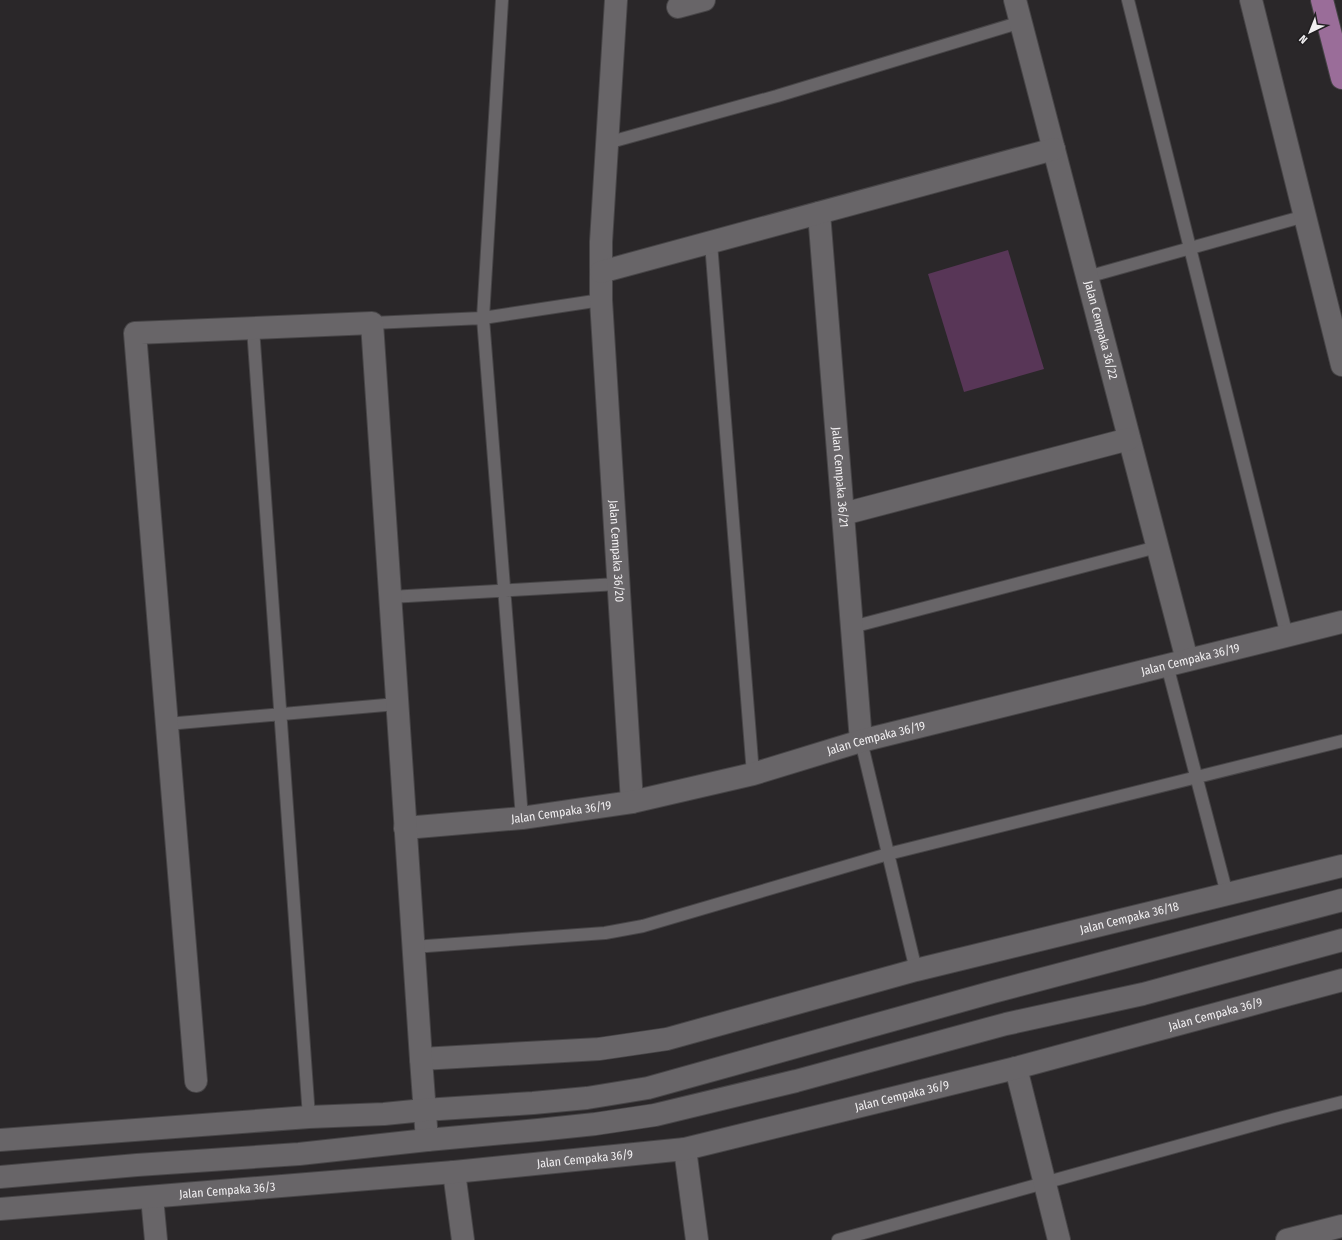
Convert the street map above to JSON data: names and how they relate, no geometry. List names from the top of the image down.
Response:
{
  "streets": {
    "street": [
      "Jalan Cempaka 36/22",
      "Jalan Cempaka 36/21",
      "Jalan Cempaka 36/20",
      "Jalan Cempaka 36/19",
      "Jalan Cempaka 36/18",
      "Jalan Cempaka 36/9",
      "Jalan Cempaka 36/3"
    ]
  },
  "crossings": [
    ["Jalan Cempaka 36/22", "Jalan Cempaka 36/19"],
    ["Jalan Cempaka 36/21", "Jalan Cempaka 36/19"],
    ["Jalan Cempaka 36/20", "Jalan Cempaka 36/19"],
    ["Jalan Cempaka 36/9", "Jalan Cempaka 36/3"]
  ],
  "north": "bottom left"
}
